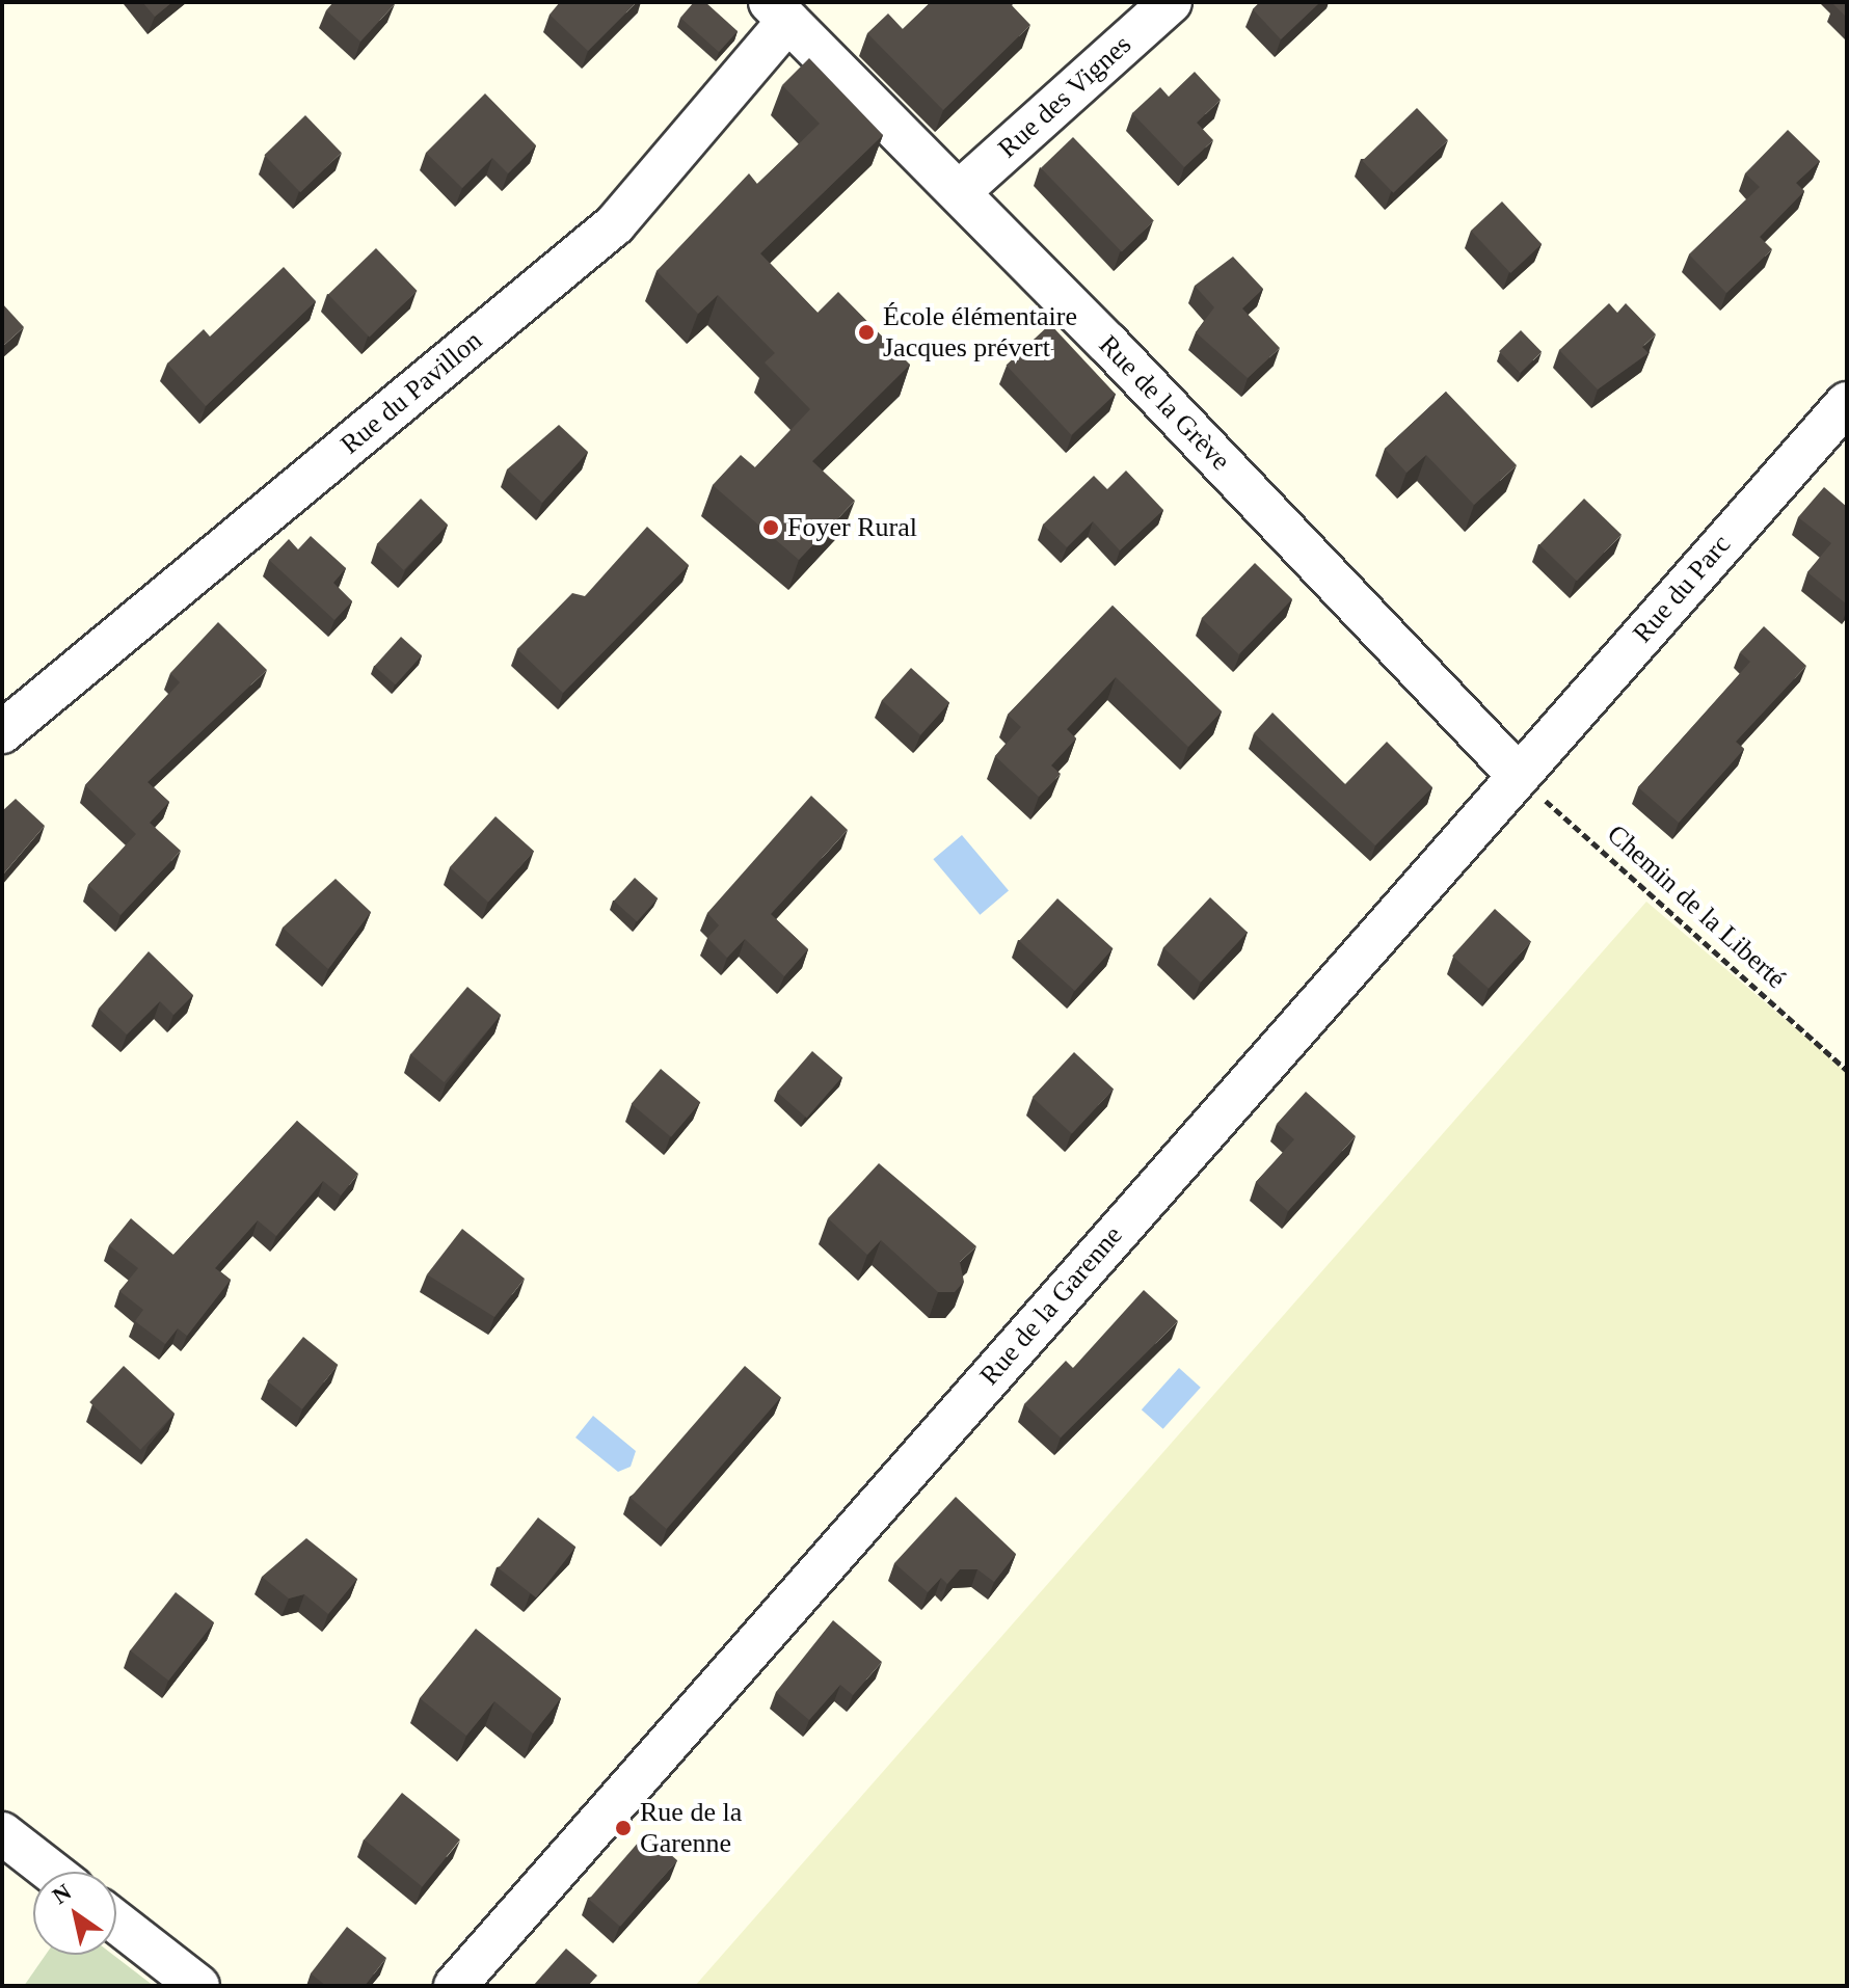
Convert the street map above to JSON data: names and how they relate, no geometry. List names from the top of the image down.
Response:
{
  "streets": {
    "street": [
      "Rue des Vignes",
      "Rue du Pavillon",
      "Rue de la Grève",
      "Rue du Parc",
      "Rue de la Garenne"
    ],
    "path": ["Chemin de la Liberté"]
  },
  "crossings": [
    ["Rue des Vignes", "Rue de la Grève"],
    ["Rue du Pavillon", "Rue de la Grève"],
    ["Rue de la Grève", "Rue du Parc"],
    ["Rue de la Grève", "Chemin de la Liberté"],
    ["Rue de la Grève", "Rue de la Garenne"],
    ["Rue du Parc", "Chemin de la Liberté"],
    ["Rue du Parc", "Rue de la Garenne"],
    ["Chemin de la Liberté", "Rue de la Garenne"]
  ],
  "places": ["École élémentaire Jacques prévert", "Foyer Rural", "Rue de la Garenne"],
  "north": "top left"
}
